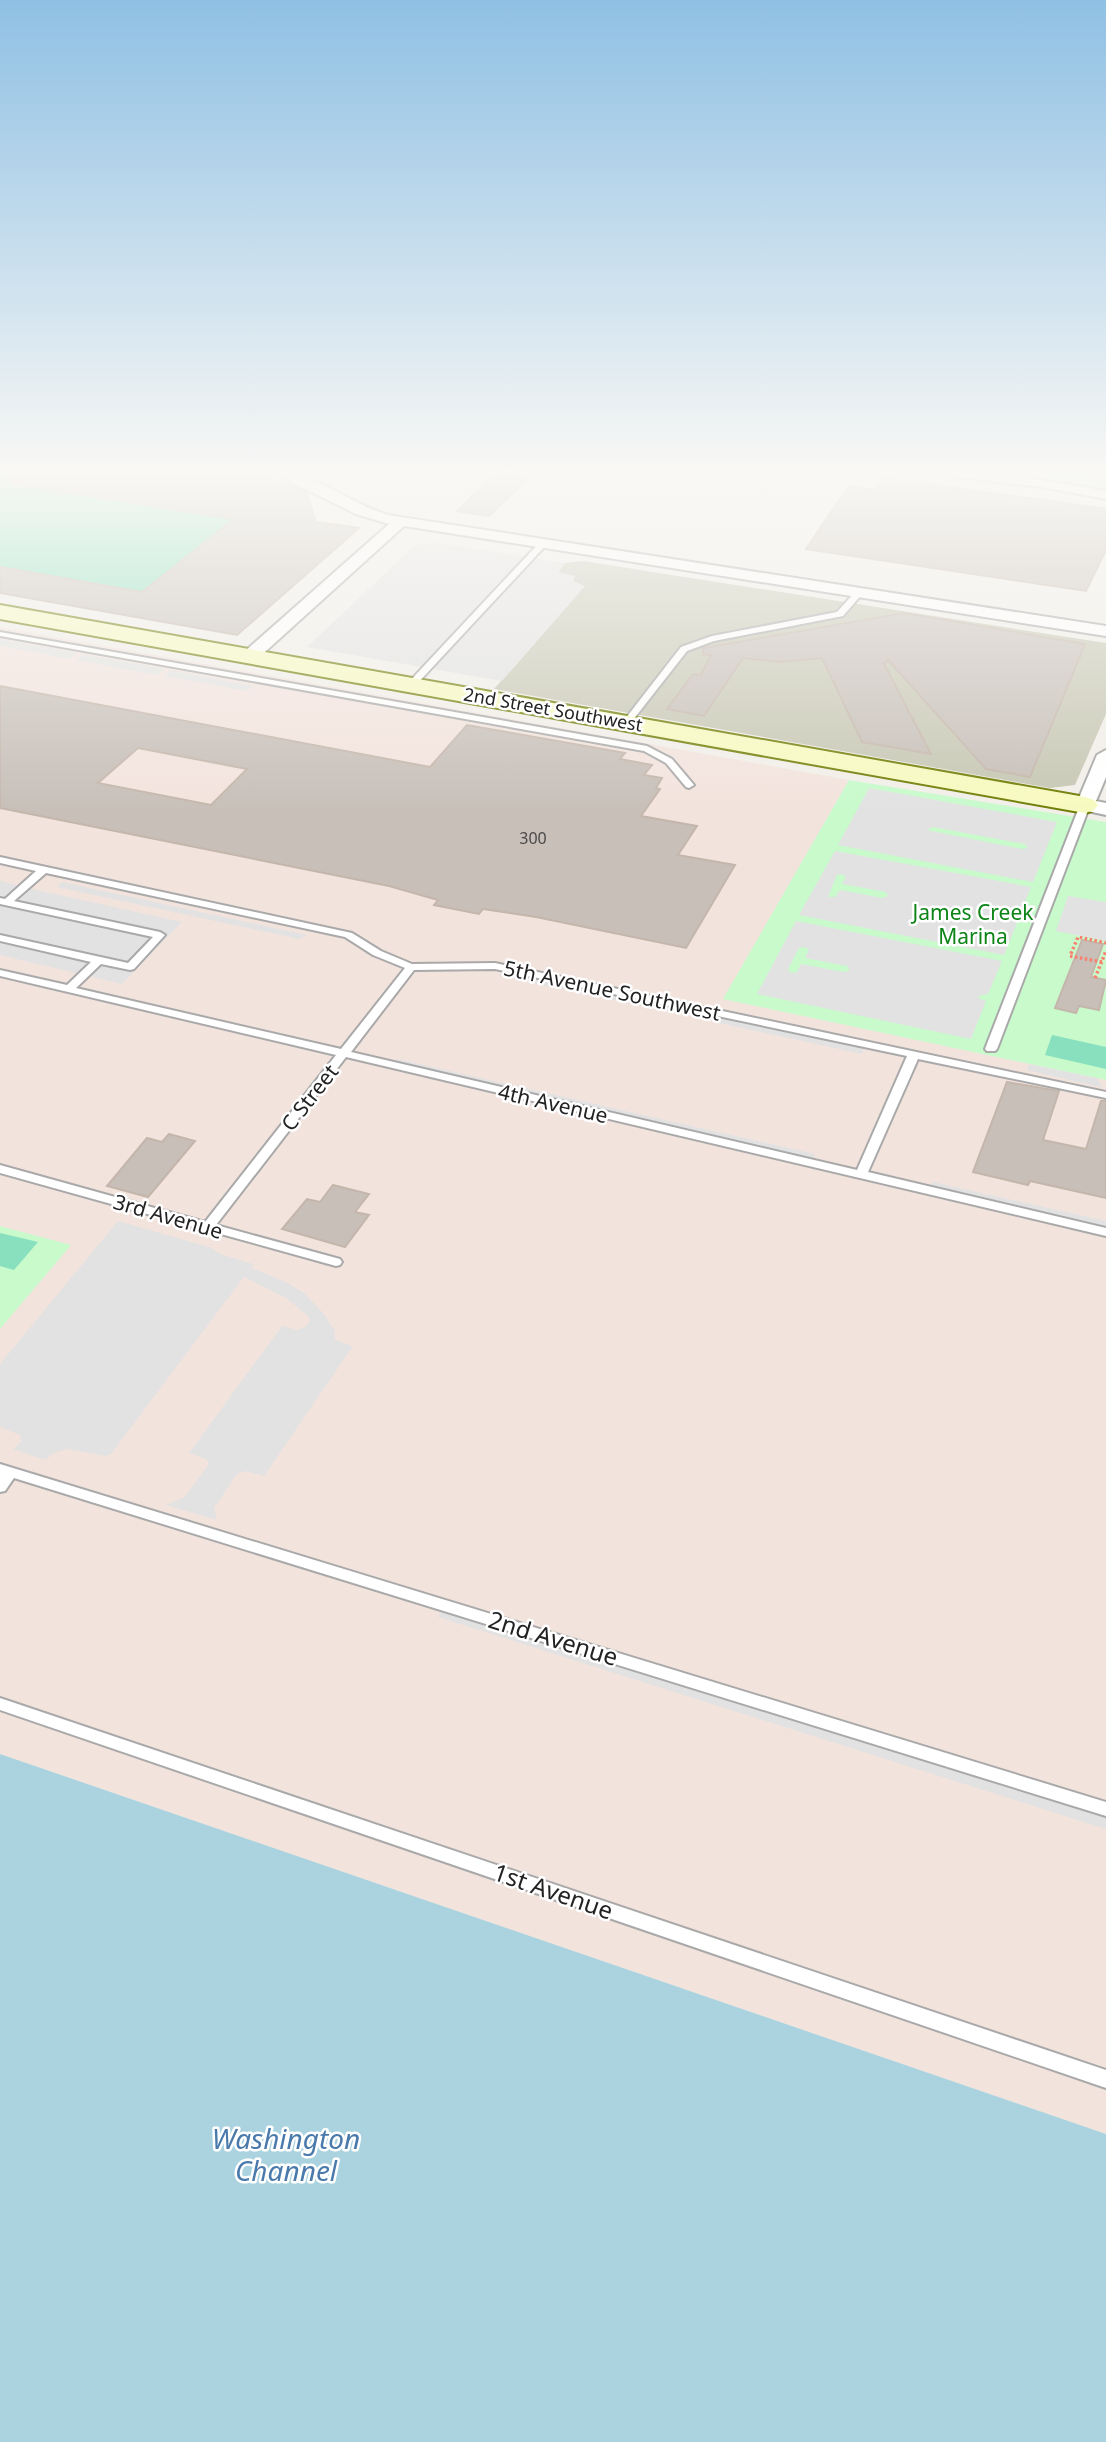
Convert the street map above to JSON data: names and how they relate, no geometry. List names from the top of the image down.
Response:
{
  "streets": {
    "street": ["2nd Street Southwest"],
    "lane": [
      "5th Avenue Southwest",
      "C Street",
      "4th Avenue",
      "3rd Avenue",
      "2nd Avenue",
      "1st Avenue"
    ]
  },
  "crossings": [
    ["5th Avenue Southwest", "C Street"],
    ["C Street", "4th Avenue"],
    ["C Street", "3rd Avenue"]
  ],
  "water": ["Washington Channel"],
  "parks": ["James Creek Marina"],
  "house_numbers": ["300"]
}
